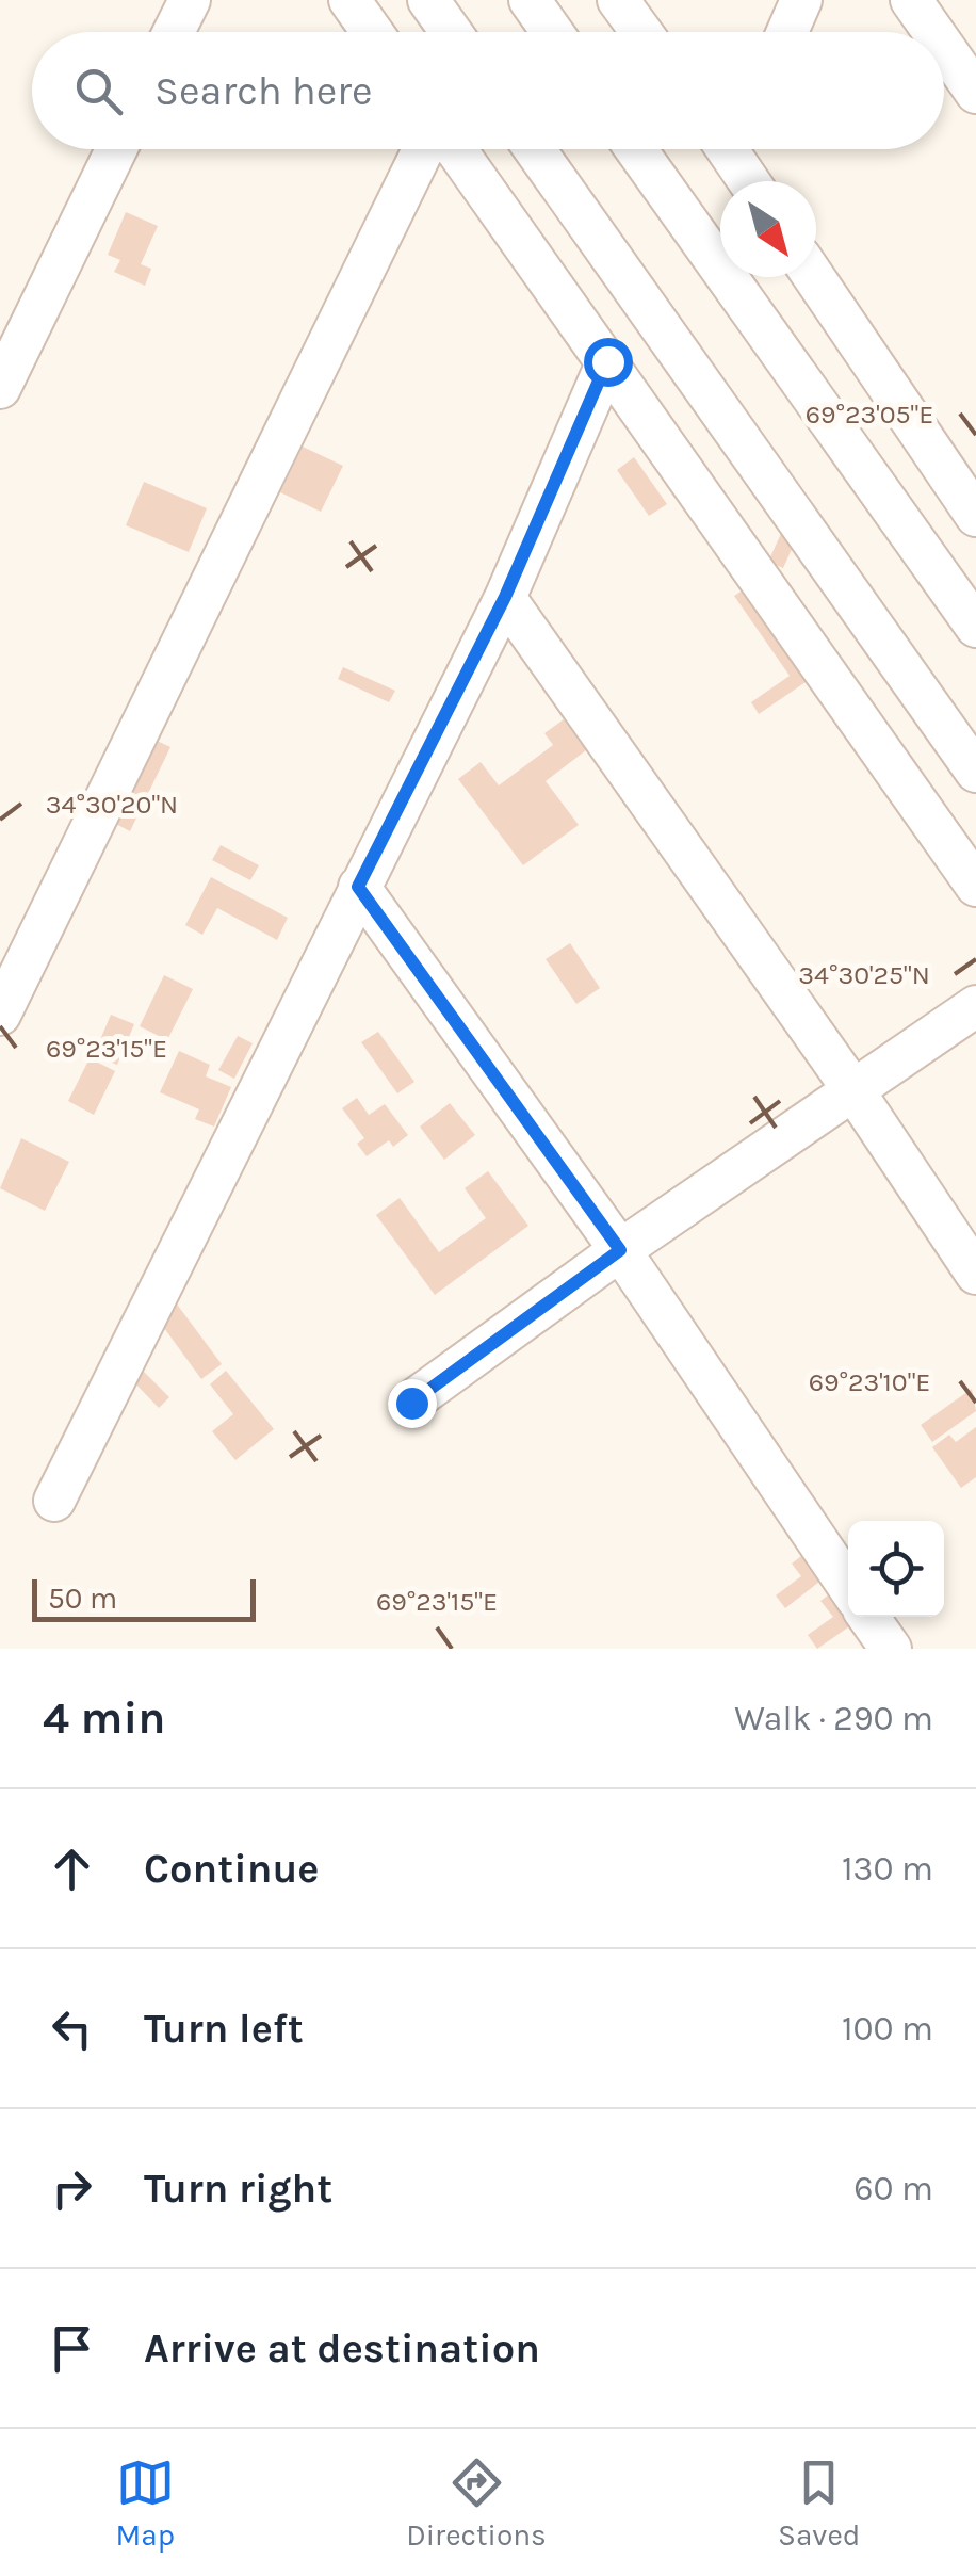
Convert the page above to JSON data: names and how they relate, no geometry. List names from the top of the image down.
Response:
{
  "scale_bar": "50 m",
  "north": "bottom right",
  "page": {
    "search": "Search here",
    "scale": "50 m",
    "heading": ["4 min", "Walk · 290 m"],
    "list": [
      ["Continue", "130 m"],
      ["Turn left", "100 m"],
      ["Turn right", "60 m"],
      "Arrive at destination"
    ],
    "nav": ["Map", "Directions", "Saved"]
  },
  "coordinates": [
    "69°23'05\"E",
    "34°30'20\"N",
    "34°30'25\"N",
    "69°23'15\"E",
    "69°23'10\"E"
  ]
}
